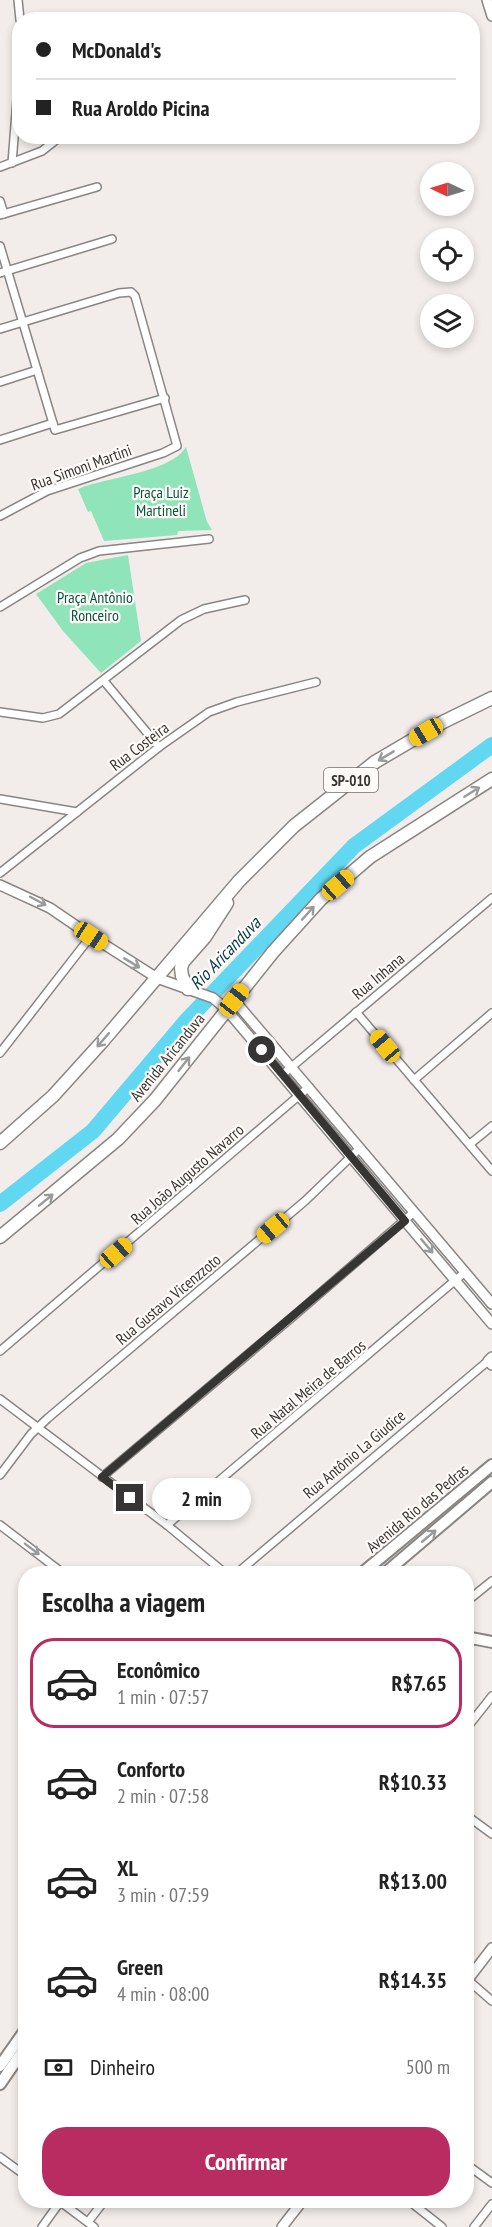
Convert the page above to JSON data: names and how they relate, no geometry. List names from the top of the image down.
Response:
{
  "streets": {
    "highway": ["SP-010", "Avenida Aricanduva"],
    "main road": ["Avenida Rio das Pedras"],
    "street": [
      "Rua Simoni Martini",
      "Rua Costeira",
      "Rua Inhana",
      "Rua João Augusto Navarro",
      "Rua Gustavo Vicenzzoto",
      "Rua Natal Meira de Barros",
      "Rua Antônio La Giudice"
    ]
  },
  "water": ["Rio Aricanduva"],
  "parks": ["Praça Luiz Martineli", "Praça Antônio Ronceiro"],
  "north": "left",
  "page": {
    "banner": ["McDonald's", "Rua Aroldo Picina"],
    "bubble": "2 min",
    "heading": "Escolha a viagem",
    "list": [
      {
        "name": "Econômico",
        "note": "1 min · 07:57",
        "value": "R$7.65"
      },
      {
        "name": "Conforto",
        "note": "2 min · 07:58",
        "value": "R$10.33"
      },
      {
        "name": "XL",
        "note": "3 min · 07:59",
        "value": "R$13.00"
      },
      {
        "name": "Green",
        "note": "4 min · 08:00",
        "value": "R$14.35"
      }
    ],
    "pay": ["Dinheiro", "500 m"],
    "buttons": "Confirmar"
  }
}
